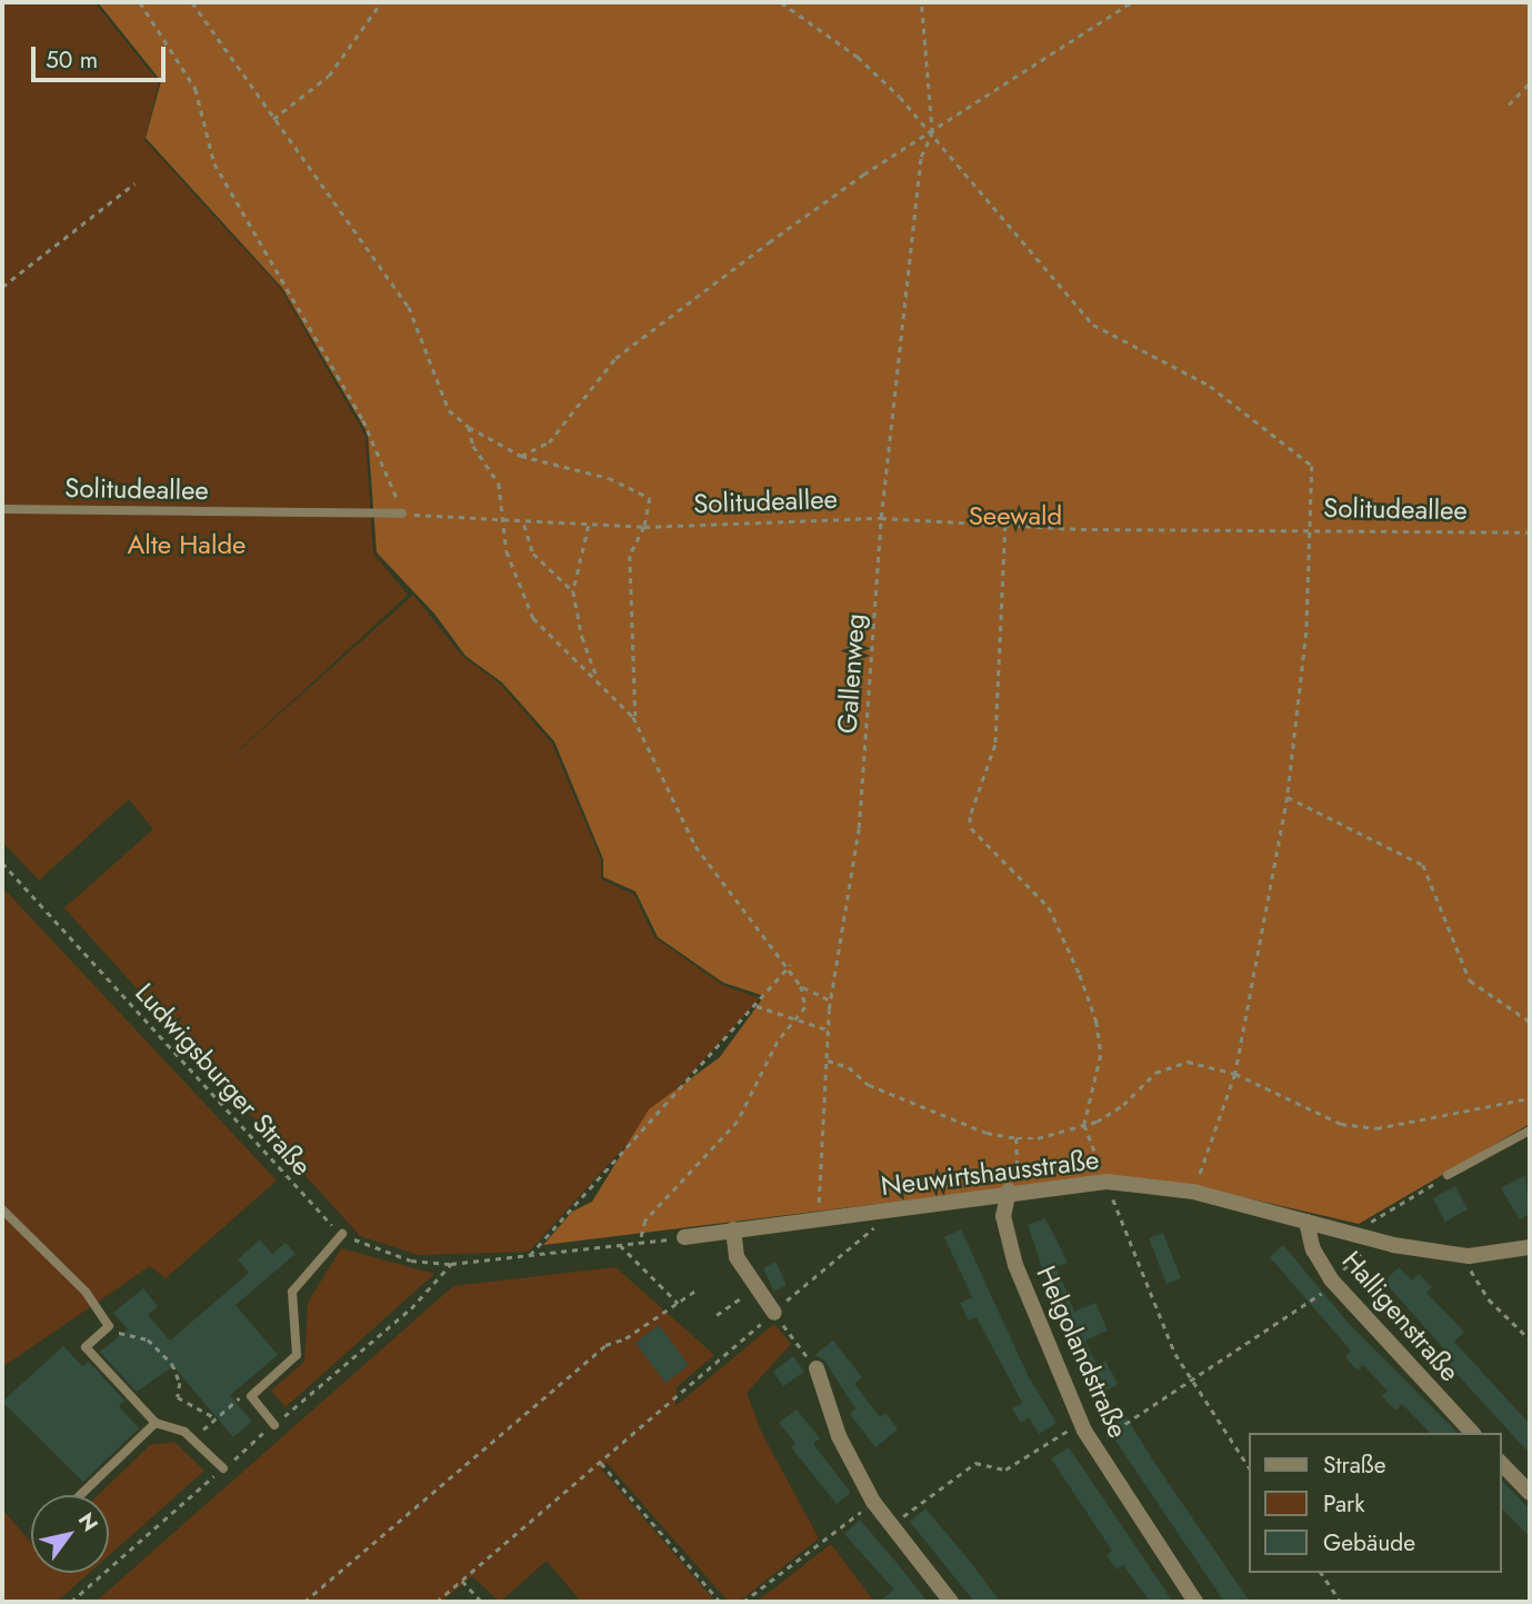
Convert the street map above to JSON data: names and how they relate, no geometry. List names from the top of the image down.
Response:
{
  "streets": {
    "street": ["Neuwirtshausstraße", "Halligenstraße", "Helgolandstraße"],
    "lane": ["Solitudeallee"],
    "path": ["Gallenweg", "Ludwigsburger Straße"]
  },
  "crossings": [
    ["Solitudeallee", "Gallenweg"],
    ["Gallenweg", "Neuwirtshausstraße"],
    ["Neuwirtshausstraße", "Halligenstraße"],
    ["Neuwirtshausstraße", "Helgolandstraße"]
  ],
  "parks": ["Seewald", "Alte Halde"],
  "legend": ["Straße", "Park", "Gebäude"],
  "scale_bar": "50 m",
  "north": "top right"
}
